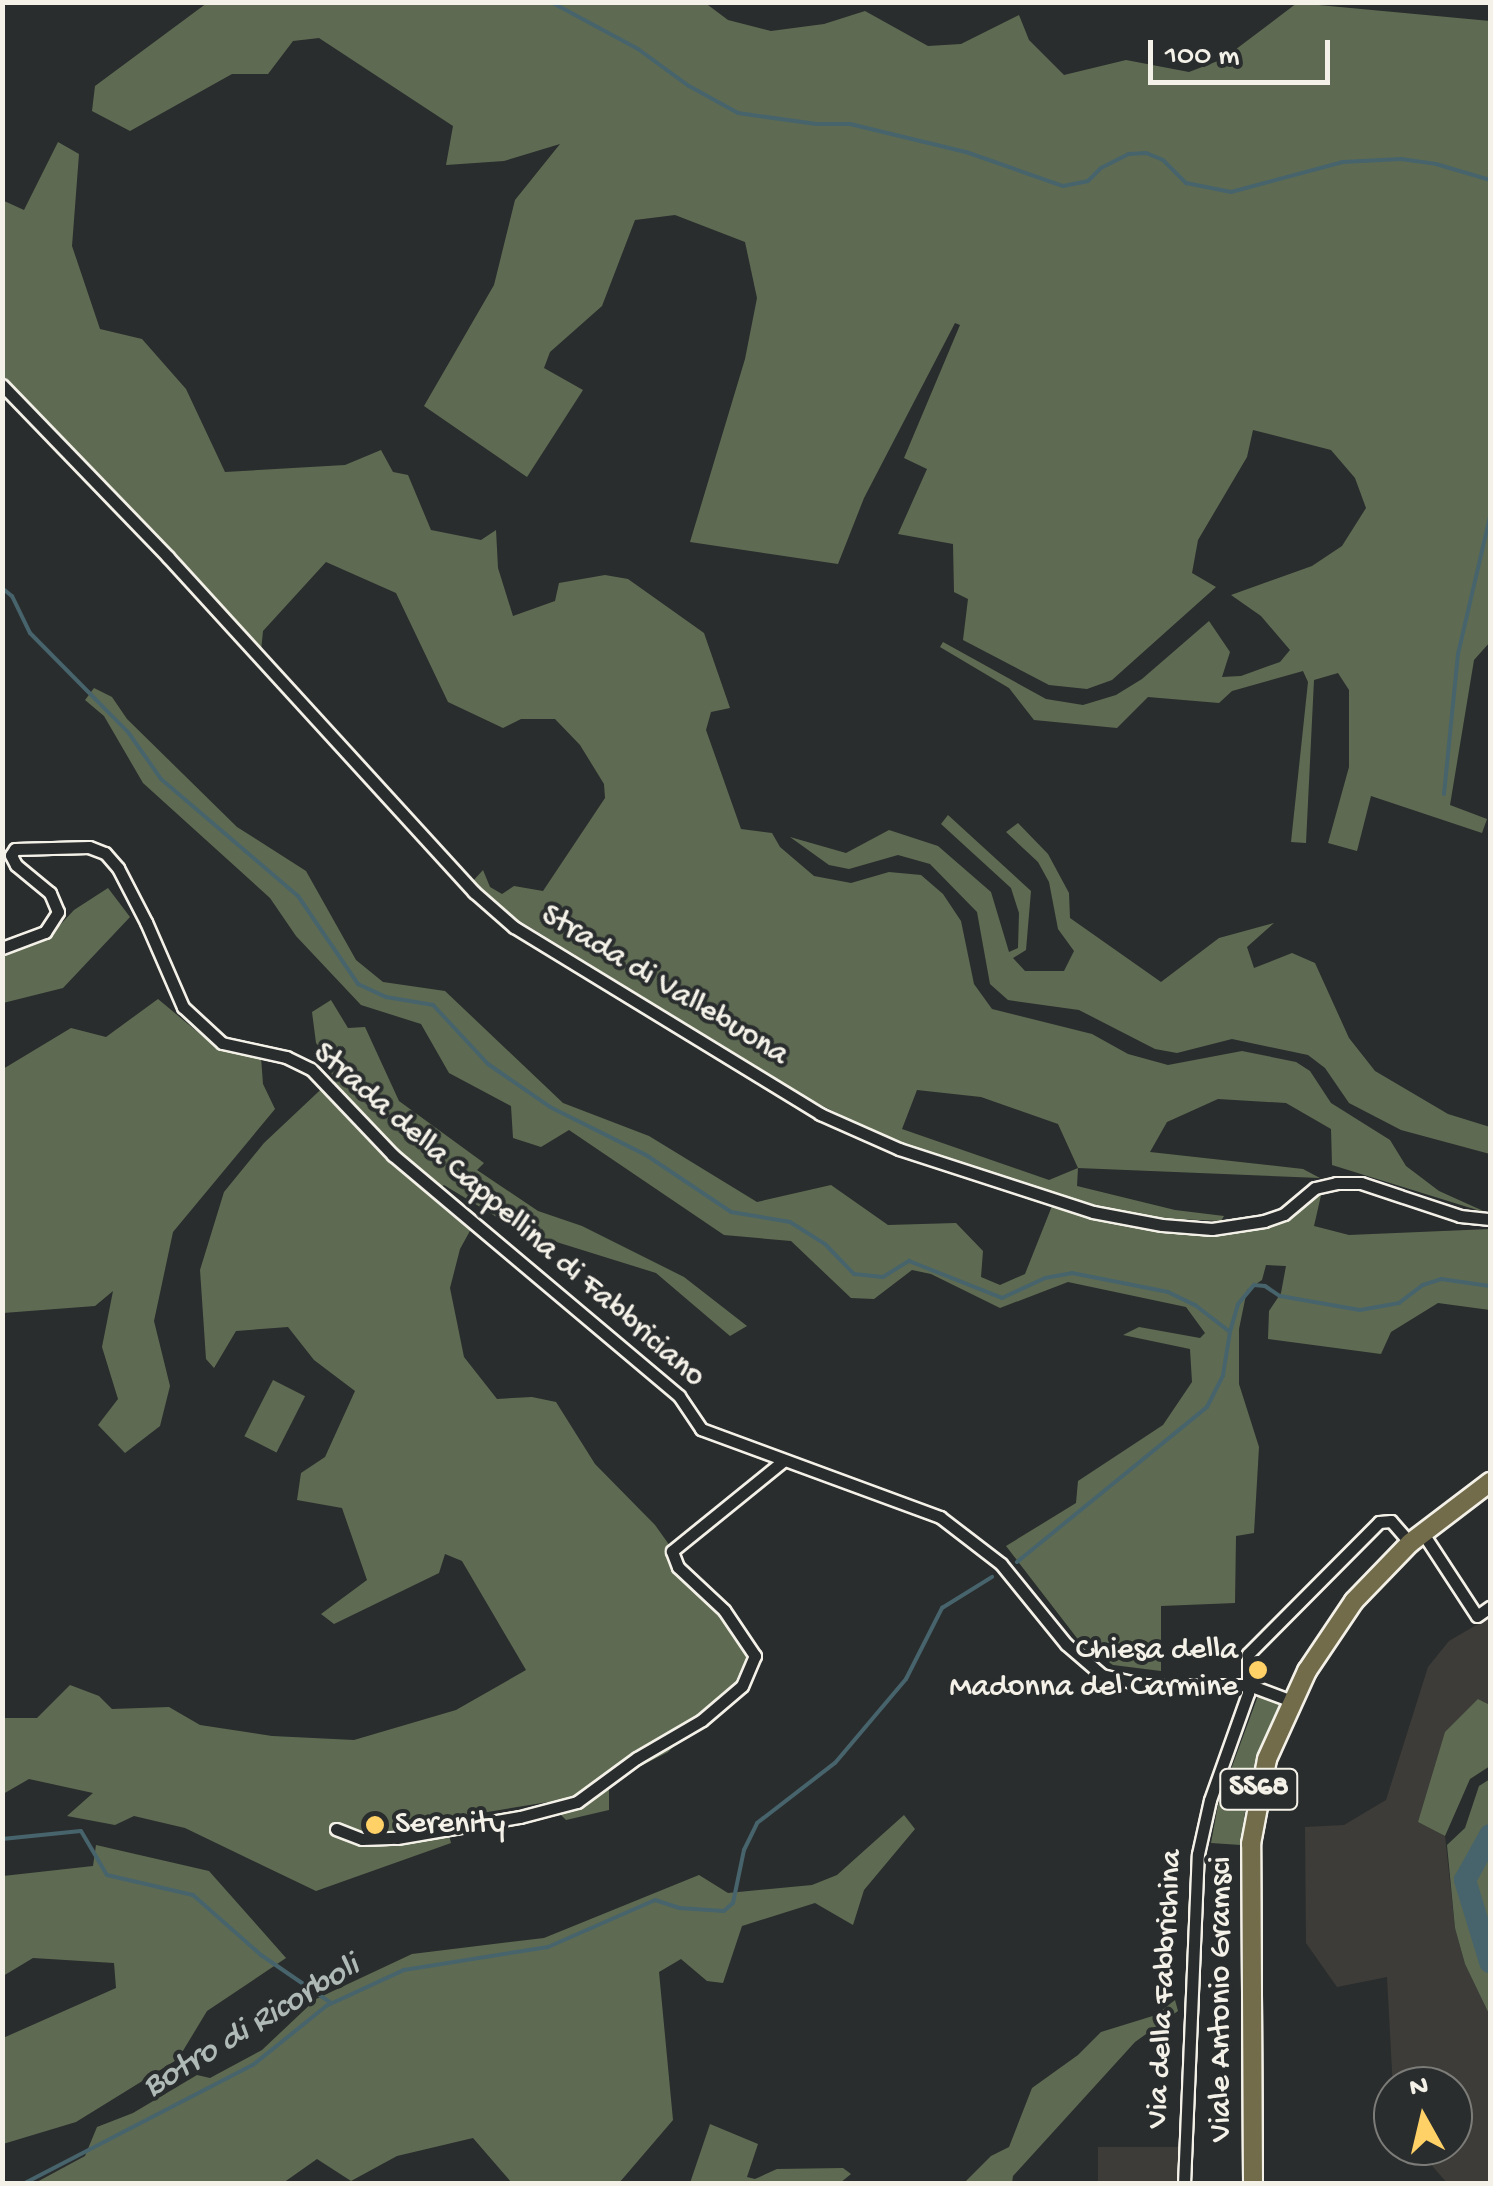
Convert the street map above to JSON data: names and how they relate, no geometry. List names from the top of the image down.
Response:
{
  "streets": {
    "main road": ["SS68", "Viale Antonio Gramsci"],
    "street": ["Strada di Vallebuona", "Strada della Cappellina di Fabbriciano", "Via della Fabbrichina"]
  },
  "crossings": [
    ["Strada della Cappellina di Fabbriciano", "Via della Fabbrichina"],
    ["Strada della Cappellina di Fabbriciano", "Viale Antonio Gramsci"],
    ["Via della Fabbrichina", "Viale Antonio Gramsci"]
  ],
  "water": ["Botro di Ricorboli"],
  "places": ["Chiesa della Madonna del Carmine", "Serenity"],
  "scale_bar": "100 m",
  "north": "top"
}
